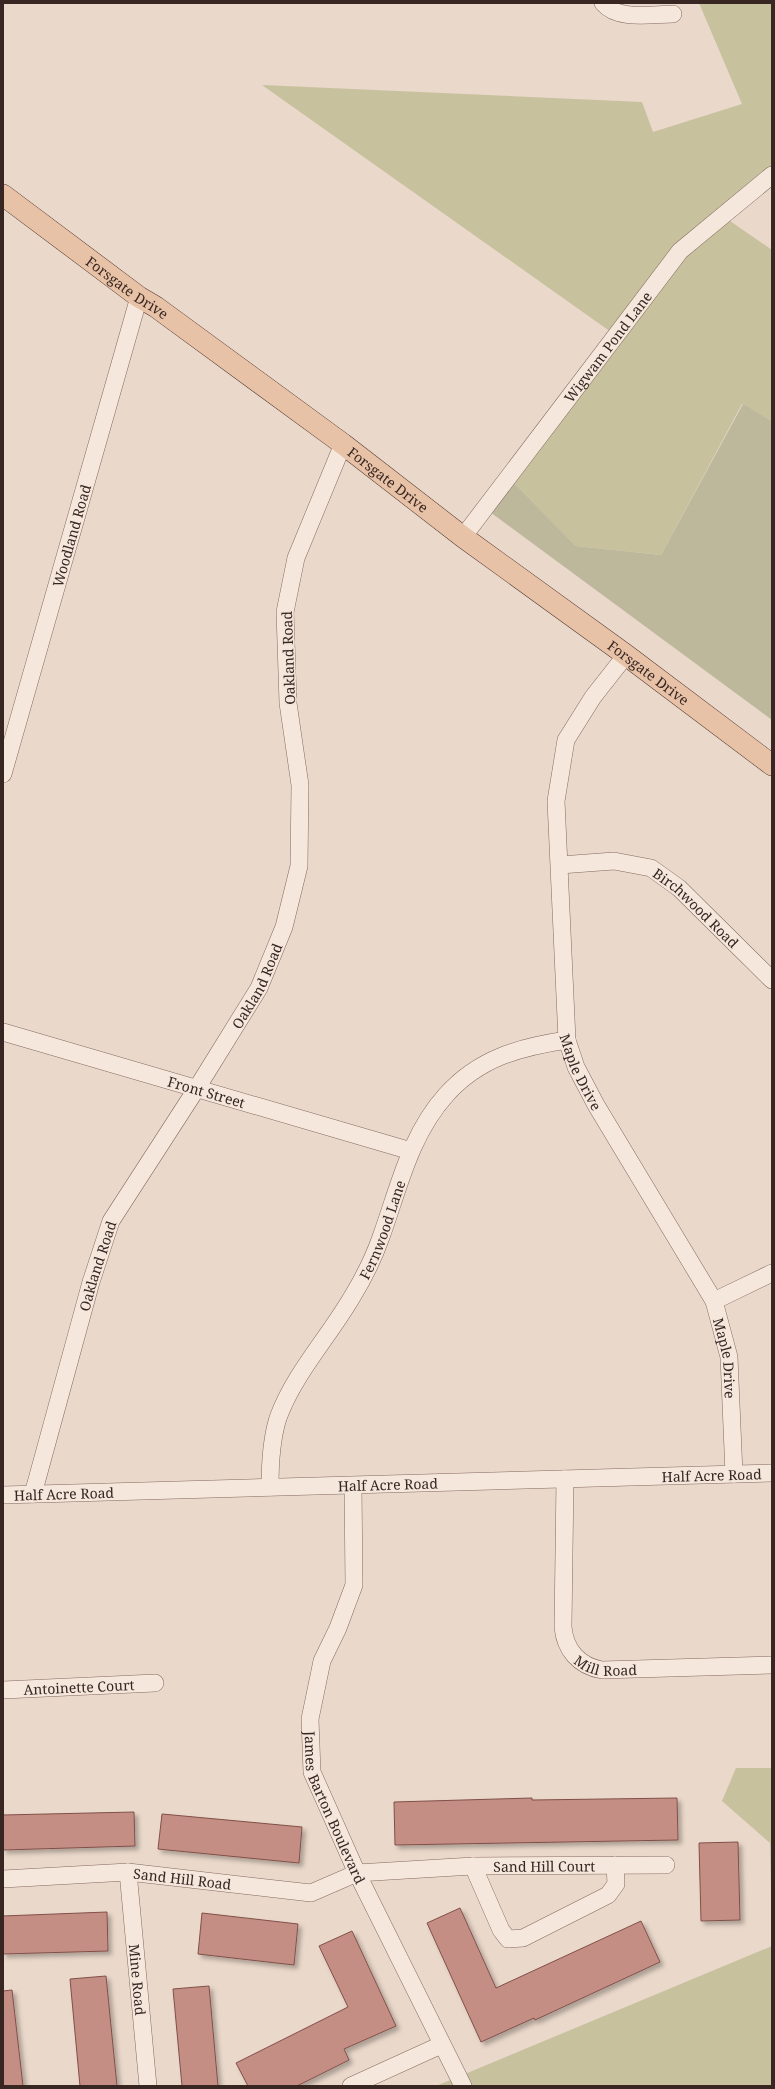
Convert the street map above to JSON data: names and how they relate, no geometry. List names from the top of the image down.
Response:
{
  "streets": {
    "main road": ["Forsgate Drive"],
    "street": [
      "Wigwam Pond Lane",
      "Woodland Road",
      "Oakland Road",
      "Birchwood Road",
      "Maple Drive",
      "Front Street",
      "Fernwood Lane",
      "Half Acre Road",
      "Mill Road",
      "Antoinette Court",
      "James Barton Boulevard",
      "Sand Hill Court",
      "Sand Hill Road",
      "Mine Road"
    ]
  },
  "crossings": [
    ["Forsgate Drive", "Wigwam Pond Lane"],
    ["Forsgate Drive", "Woodland Road"],
    ["Forsgate Drive", "Oakland Road"],
    ["Forsgate Drive", "Maple Drive"],
    ["Oakland Road", "Front Street"],
    ["Oakland Road", "Half Acre Road"],
    ["Birchwood Road", "Maple Drive"],
    ["Maple Drive", "Fernwood Lane"],
    ["Maple Drive", "Half Acre Road"],
    ["Front Street", "Fernwood Lane"],
    ["Fernwood Lane", "Half Acre Road"],
    ["Half Acre Road", "Mill Road"],
    ["Half Acre Road", "James Barton Boulevard"],
    ["James Barton Boulevard", "Sand Hill Court"],
    ["James Barton Boulevard", "Sand Hill Road"],
    ["Sand Hill Court", "Sand Hill Road"],
    ["Sand Hill Road", "Mine Road"]
  ]
}
